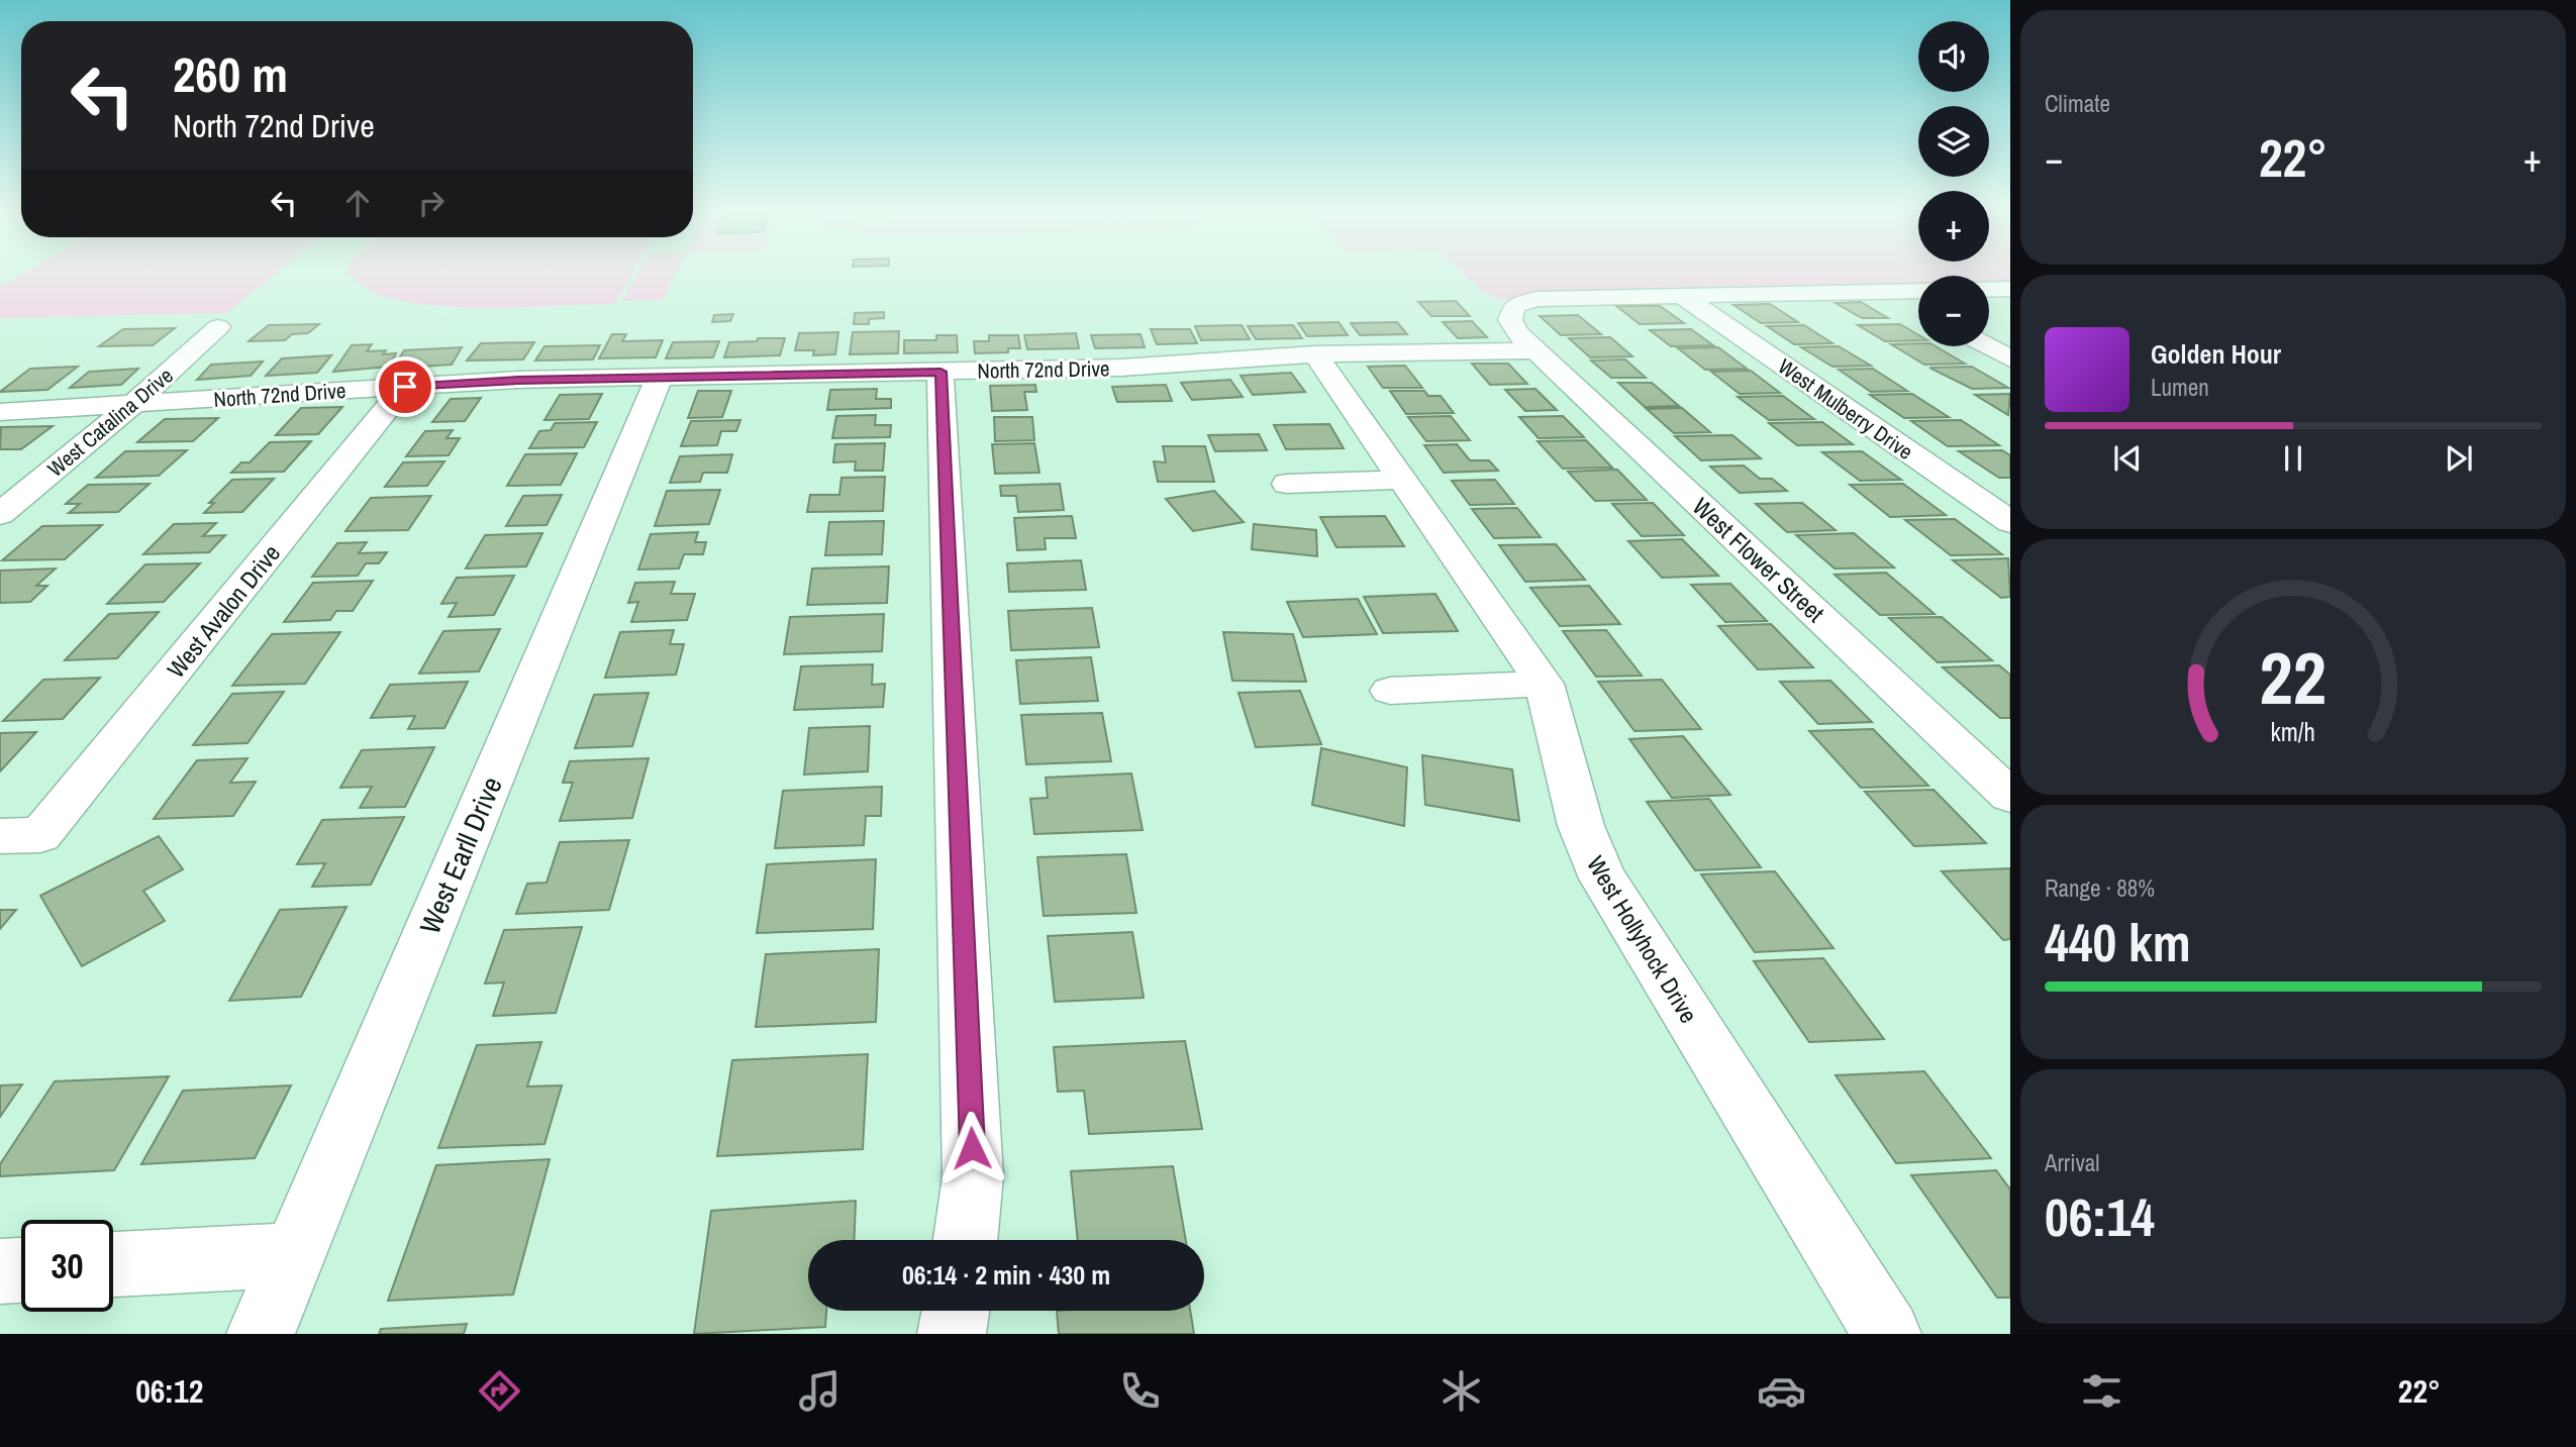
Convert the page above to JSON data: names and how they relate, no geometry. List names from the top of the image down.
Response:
{
  "streets": {
    "street": [
      "North 72nd Drive",
      "West Mulberry Drive",
      "West Catalina Drive",
      "West Flower Street",
      "West Avalon Drive",
      "West Earll Drive",
      "West Hollyhock Drive"
    ]
  },
  "crossings": [
    ["North 72nd Drive", "West Catalina Drive"],
    ["North 72nd Drive", "West Flower Street"],
    ["North 72nd Drive", "West Avalon Drive"],
    ["North 72nd Drive", "West Earll Drive"],
    ["North 72nd Drive", "West Hollyhock Drive"],
    ["West Mulberry Drive", "West Flower Street"]
  ],
  "page": {
    "tile": [
      "Climate",
      ["Range · 88%", "440 km"],
      ["Arrival", "06:14"]
    ],
    "map_buttons": ["+", "−"],
    "turn": ["260 m", "North 72nd Drive"],
    "heat": ["−", "22°", "+"],
    "song": ["Golden Hour", "Lumen"],
    "limit": "30",
    "trip": "06:14 · 2 min · 430 m",
    "tabs": ["06:12", "22°"],
    "gauge": ["22", "km/h"]
  }
}
